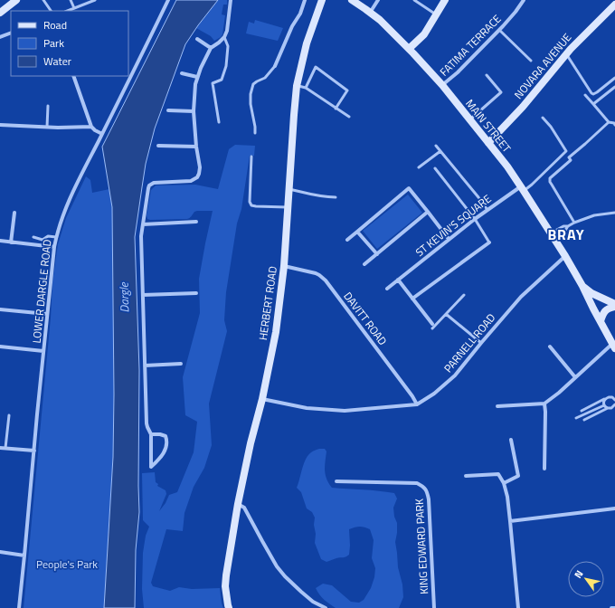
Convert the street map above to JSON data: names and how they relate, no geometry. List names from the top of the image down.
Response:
{
  "streets": {
    "street": [
      "FATIMA TERRACE",
      "NOVARA AVENUE",
      "MAIN STREET",
      "ST KEVIN'S SQUARE",
      "LOWER DARGLE ROAD",
      "HERBERT ROAD",
      "DAVITT ROAD",
      "PARNELL ROAD",
      "KING EDWARD PARK"
    ]
  },
  "crossings": [
    ["FATIMA TERRACE", "MAIN STREET"],
    ["NOVARA AVENUE", "MAIN STREET"],
    ["MAIN STREET", "ST KEVIN'S SQUARE"],
    ["MAIN STREET", "PARNELL ROAD"],
    ["HERBERT ROAD", "DAVITT ROAD"],
    ["HERBERT ROAD", "PARNELL ROAD"],
    ["DAVITT ROAD", "PARNELL ROAD"]
  ],
  "districts": ["BRAY"],
  "water": ["Dargle"],
  "parks": ["People's Park"],
  "legend": ["Road", "Park", "Water"],
  "north": "top left"
}
